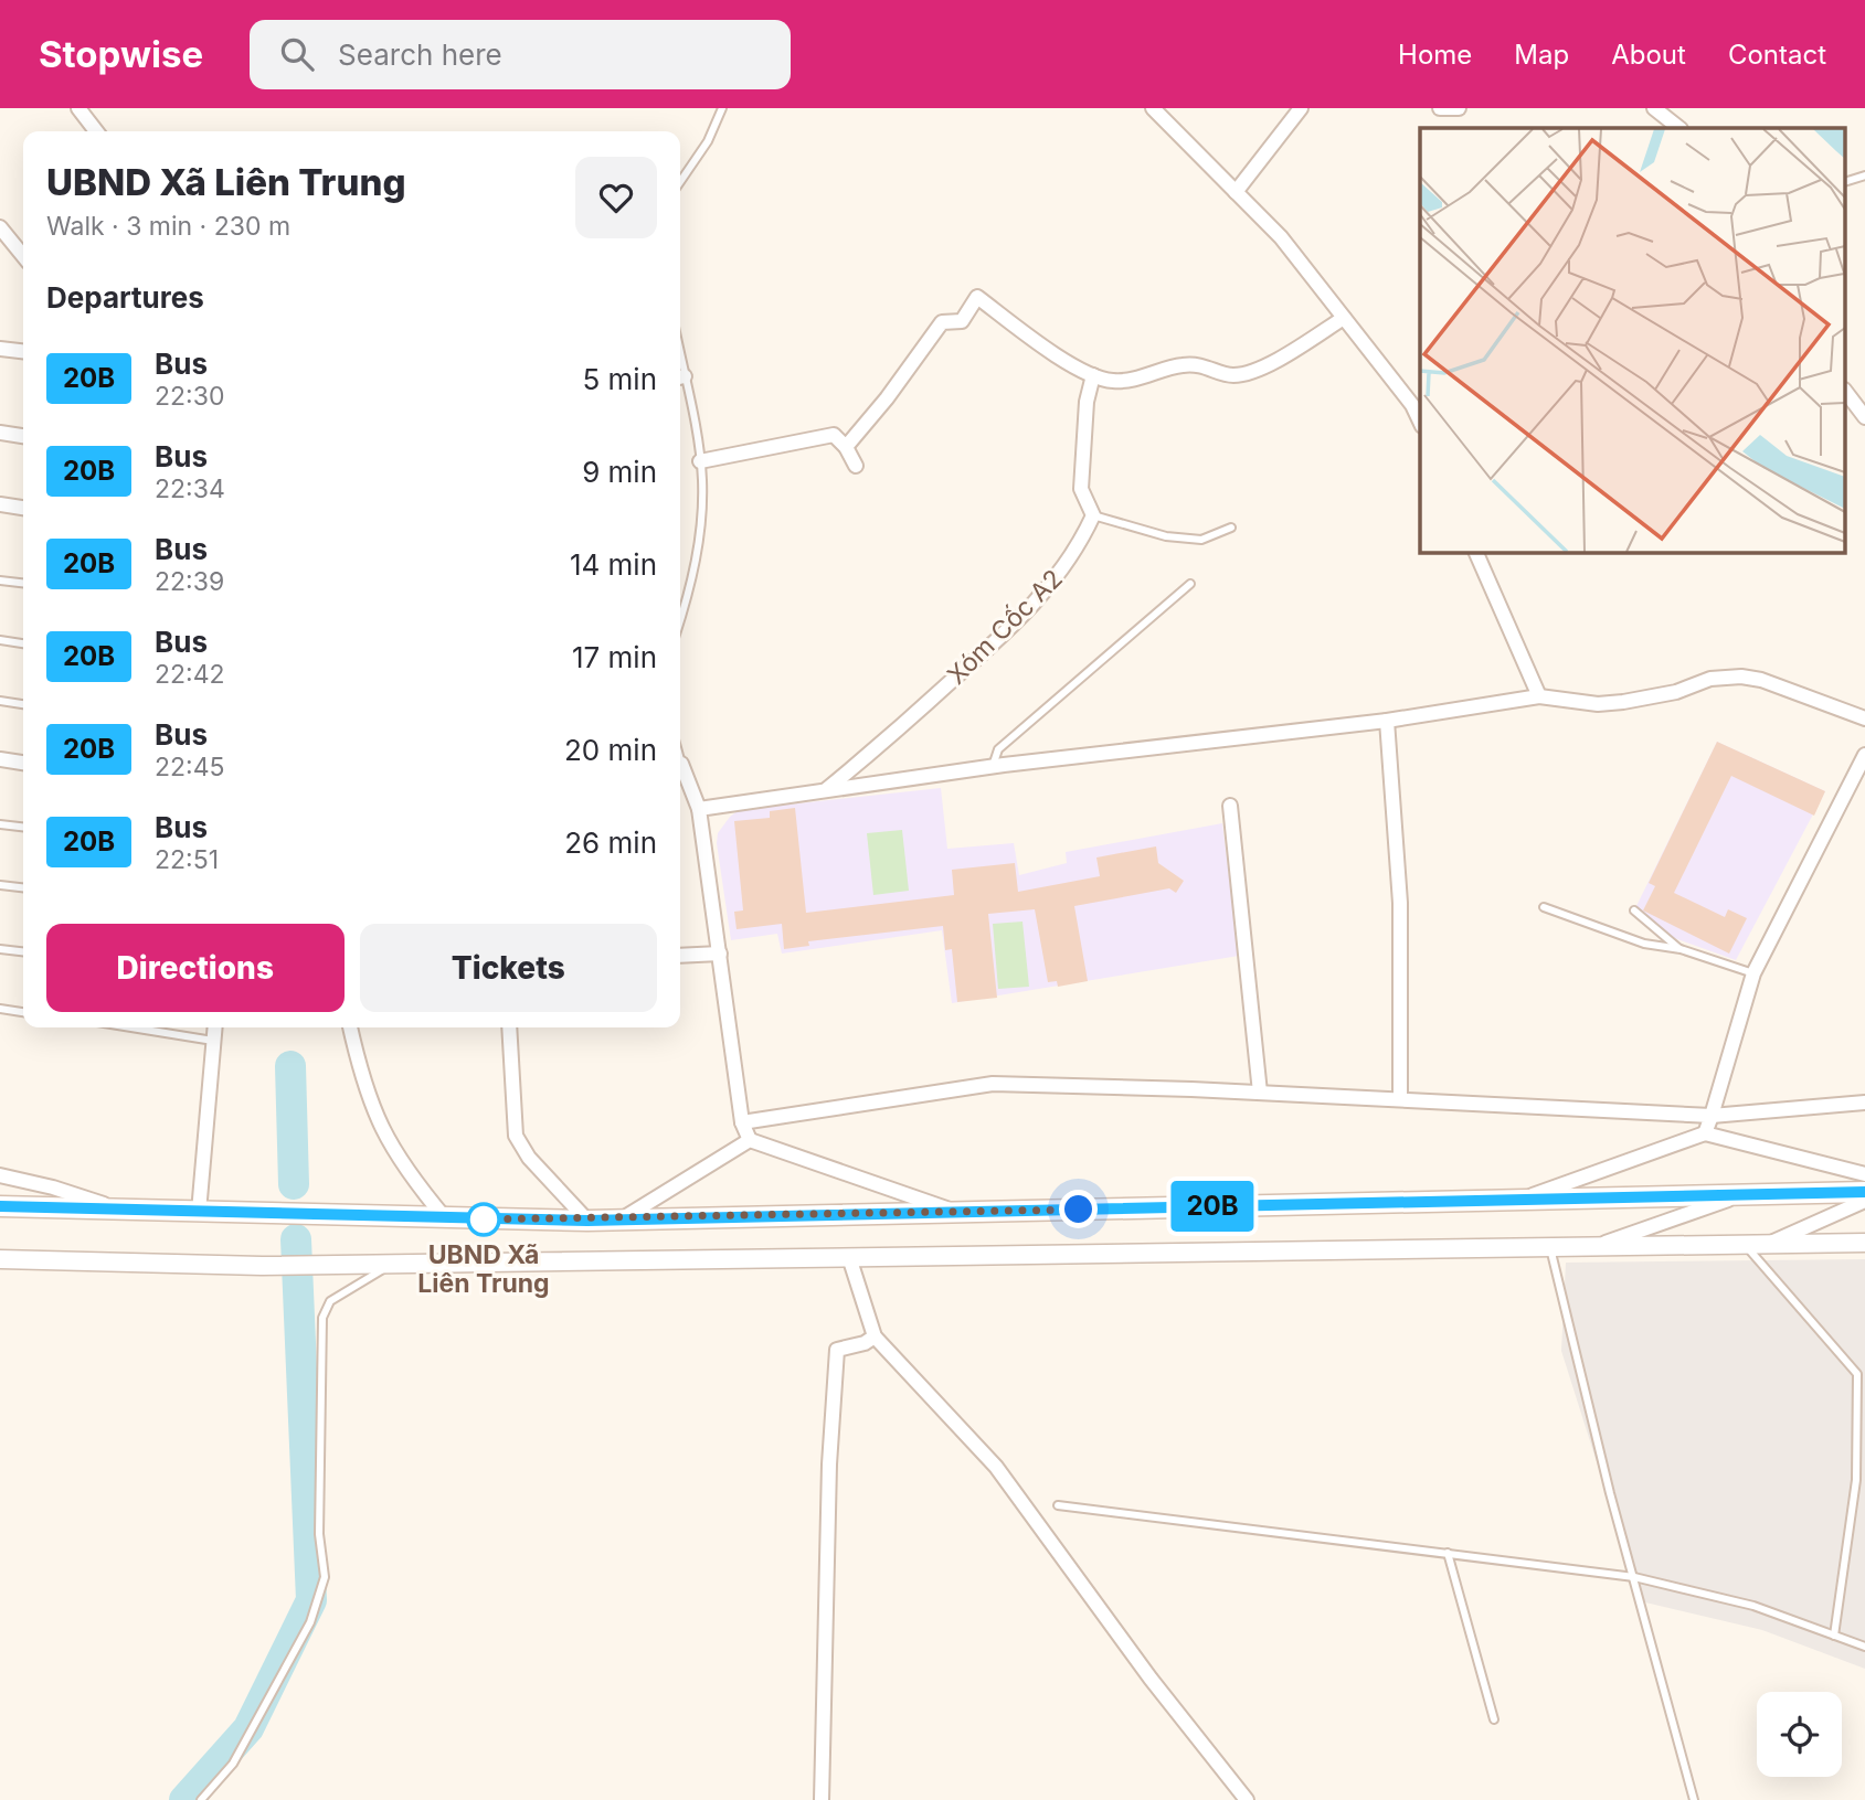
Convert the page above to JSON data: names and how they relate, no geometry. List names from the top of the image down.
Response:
{
  "streets": {
    "street": ["Xóm Cốc A2"]
  },
  "places": ["UBND Xã Liên Trung"],
  "lines": ["bus line 20B"],
  "page": {
    "header": "Stopwise",
    "search": "Search here",
    "nav": [
      "Home",
      "Map",
      "About",
      "Contact"
    ],
    "on_map": "20B",
    "heading": [
      ["UBND Xã Liên Trung", "Walk · 3 min · 230 m"],
      "Departures"
    ],
    "list": [
      {
        "mark": "20B",
        "name": "Bus",
        "note": "22:30",
        "value": "5 min"
      },
      {
        "mark": "20B",
        "name": "Bus",
        "note": "22:34",
        "value": "9 min"
      },
      {
        "mark": "20B",
        "name": "Bus",
        "note": "22:39",
        "value": "14 min"
      },
      {
        "mark": "20B",
        "name": "Bus",
        "note": "22:42",
        "value": "17 min"
      },
      {
        "mark": "20B",
        "name": "Bus",
        "note": "22:45",
        "value": "20 min"
      },
      {
        "mark": "20B",
        "name": "Bus",
        "note": "22:51",
        "value": "26 min"
      }
    ],
    "buttons": ["Directions", "Tickets"]
  }
}
